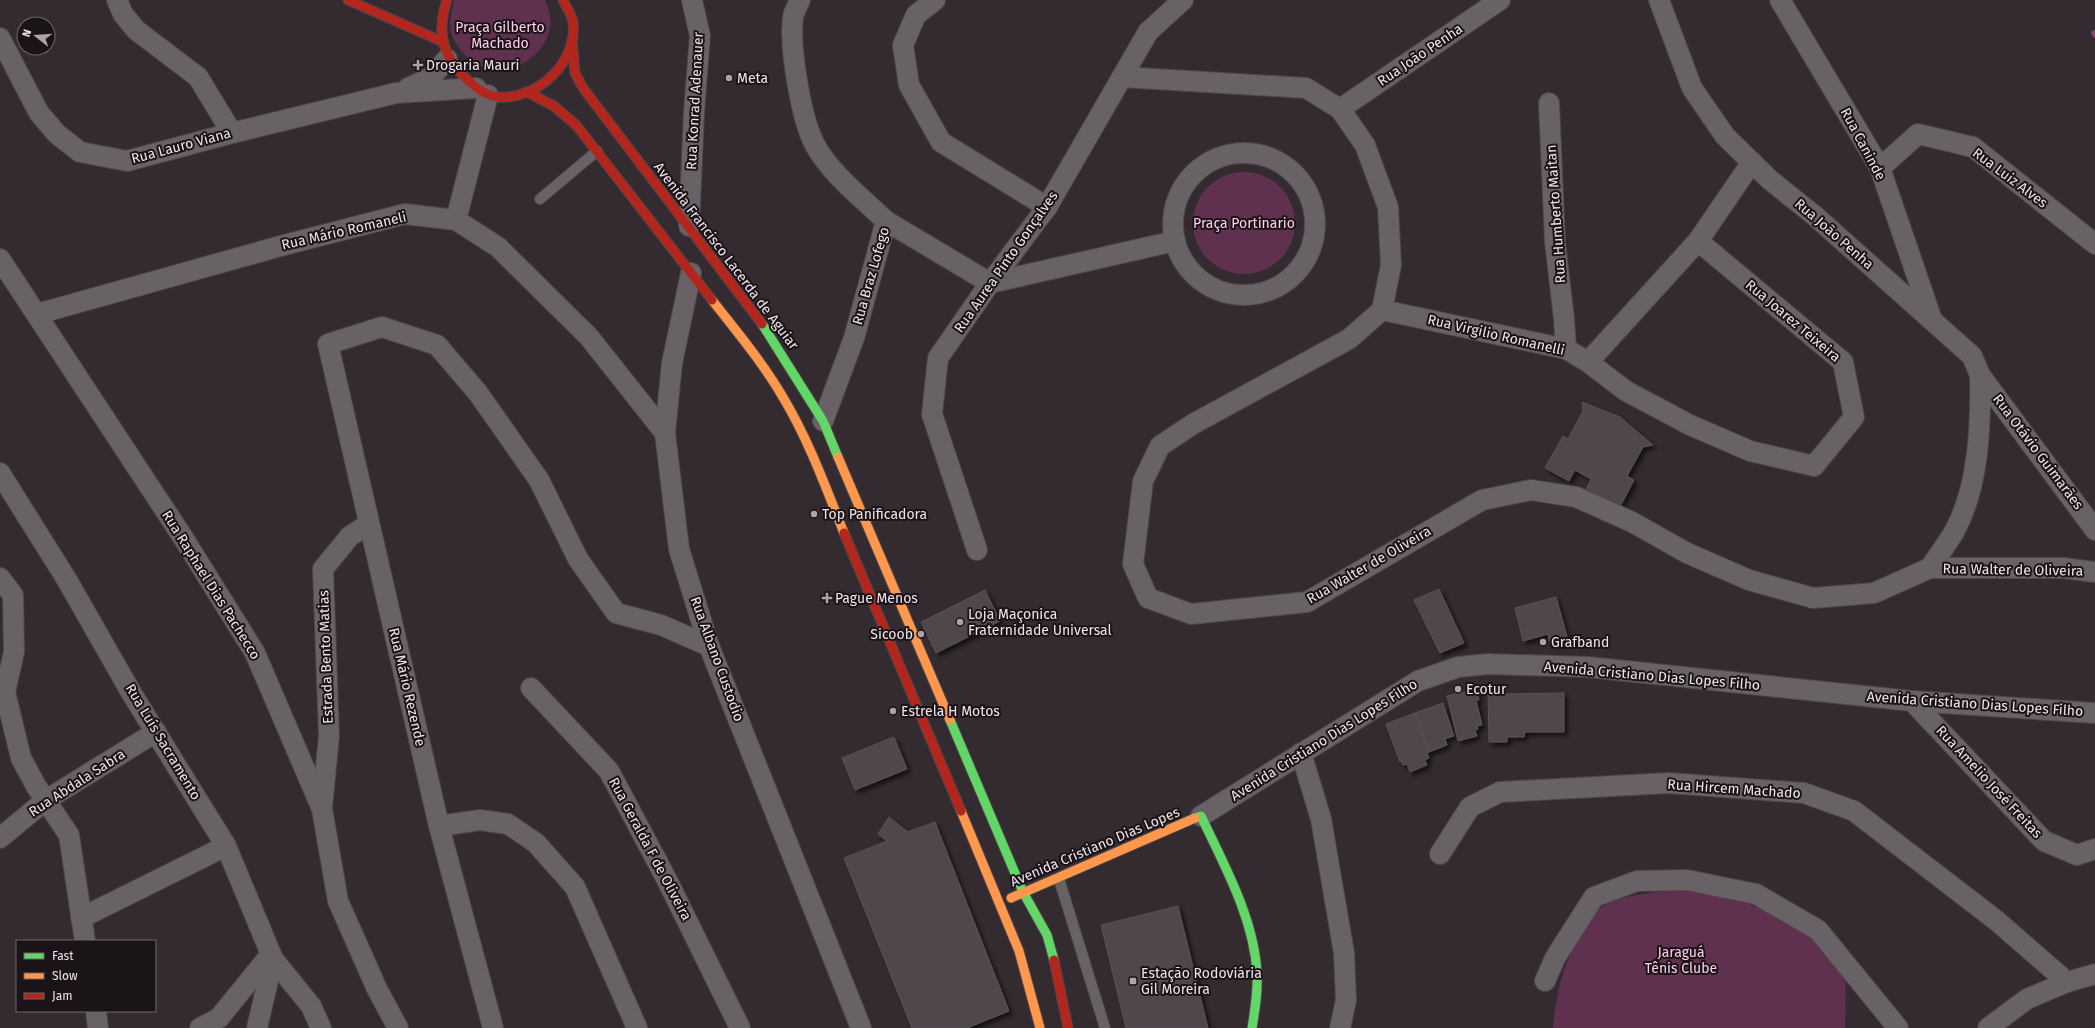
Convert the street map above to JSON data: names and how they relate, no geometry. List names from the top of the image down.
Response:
{
  "streets": {
    "main road": ["Avenida Francisco Lacerda de Aguiar", "Avenida Cristiano Dias Lopes"],
    "street": [
      "Rua João Penha",
      "Rua Konrad Adenauer",
      "Rua Caninde",
      "Rua Lauro Viana",
      "Rua Luiz Alves",
      "Rua Humberto Maitan",
      "Rua Mário Romaneli",
      "Rua Aurea Pinto Gonçalves",
      "Rua Braz Lofego",
      "Rua Joarez Teixeira",
      "Rua Virgilio Romanelli",
      "Rua Otávio Guimarães",
      "Rua Walter de Oliveira",
      "Rua Raphael Dias Pachecco",
      "Estrada Bento Matias",
      "Rua Albano Custodio",
      "Avenida Cristiano Dias Lopes Filho",
      "Rua Mário Rezende",
      "Rua Luís Sacramento",
      "Rua Amelio José Freitas",
      "Rua Abdala Sabra",
      "Rua Hircem Machado",
      "Rua Geralda F de Oliveira"
    ]
  },
  "crossings": [
    ["Rua João Penha", "Rua Caninde"],
    ["Rua João Penha", "Rua Otávio Guimarães"],
    ["Rua João Penha", "Rua Walter de Oliveira"],
    ["Rua Konrad Adenauer", "Avenida Francisco Lacerda de Aguiar"],
    ["Rua Caninde", "Rua Luiz Alves"],
    ["Rua Humberto Maitan", "Rua Virgilio Romanelli"],
    ["Rua Mário Romaneli", "Rua Raphael Dias Pachecco"],
    ["Rua Mário Romaneli", "Rua Albano Custodio"],
    ["Avenida Francisco Lacerda de Aguiar", "Rua Braz Lofego"],
    ["Avenida Francisco Lacerda de Aguiar", "Avenida Cristiano Dias Lopes"],
    ["Rua Aurea Pinto Gonçalves", "Rua Braz Lofego"],
    ["Rua Joarez Teixeira", "Rua Virgilio Romanelli"],
    ["Rua Virgilio Romanelli", "Rua Walter de Oliveira"],
    ["Rua Otávio Guimarães", "Rua Walter de Oliveira"],
    ["Rua Raphael Dias Pachecco", "Estrada Bento Matias"],
    ["Estrada Bento Matias", "Rua Mário Rezende"],
    ["Rua Albano Custodio", "Rua Mário Rezende"],
    ["Avenida Cristiano Dias Lopes Filho", "Rua Amelio José Freitas"],
    ["Avenida Cristiano Dias Lopes Filho", "Avenida Cristiano Dias Lopes"],
    ["Rua Luís Sacramento", "Rua Abdala Sabra"]
  ],
  "parks": ["Praça Gilberto Machado", "Praça Portinario", "Jaraguá Tênis Clube"],
  "places": {
    "health": ["Drogaria Mauri", "Pague Menos"],
    "other": [
      "Meta",
      "Top Panificadora",
      "Loja Maçonica Fraternidade Universal",
      "Sicoob",
      "Grafband",
      "Ecotur",
      "Estrela H Motos"
    ],
    "transit": ["Estação Rodoviária Gil Moreira"]
  },
  "legend": ["Fast", "Slow", "Jam"],
  "north": "left"
}
